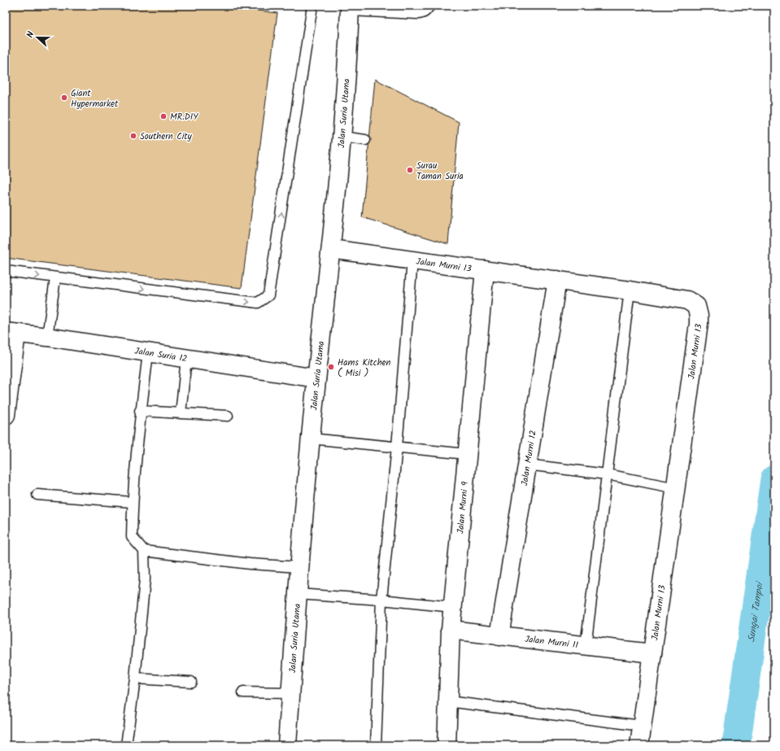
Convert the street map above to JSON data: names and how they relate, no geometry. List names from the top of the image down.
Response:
{
  "streets": {
    "street": [
      "Jalan Suria Utama",
      "Jalan Murni 13",
      "Jalan Suria 12",
      "Jalan Murni 12",
      "Jalan Murni 9",
      "Jalan Murni 11"
    ]
  },
  "crossings": [
    ["Jalan Suria Utama", "Jalan Murni 13"],
    ["Jalan Suria Utama", "Jalan Suria 12"],
    ["Jalan Murni 13", "Jalan Murni 12"],
    ["Jalan Murni 13", "Jalan Murni 9"],
    ["Jalan Murni 13", "Jalan Murni 11"],
    ["Jalan Murni 12", "Jalan Murni 11"],
    ["Jalan Murni 9", "Jalan Murni 11"]
  ],
  "water": ["Sungai Tampoi"],
  "places": [
    "Giant Hypermarket",
    "MR.DIY",
    "Southern City",
    "Surau Taman Suria",
    "Hams Kitchen ( Misi )"
  ],
  "north": "left"
}
